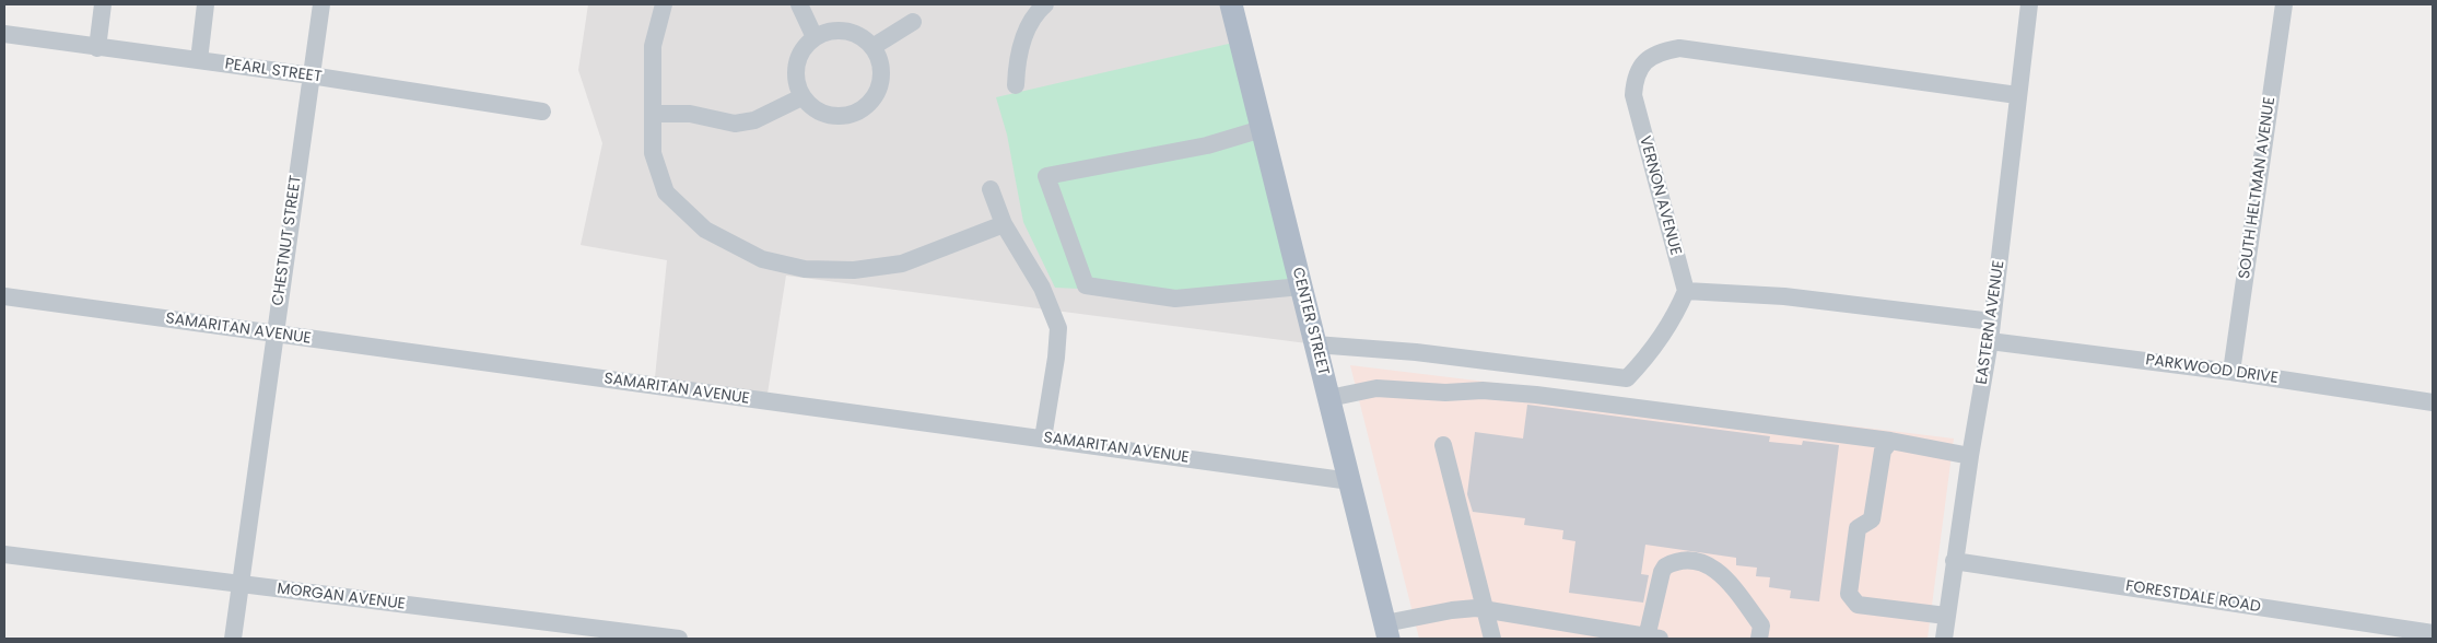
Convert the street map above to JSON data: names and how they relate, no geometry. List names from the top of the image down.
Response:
{
  "streets": {
    "main road": ["CENTER STREET"],
    "street": [
      "PEARL STREET",
      "SOUTH HELTMAN AVENUE",
      "VERNON AVENUE",
      "CHESTNUT STREET",
      "EASTERN AVENUE",
      "SAMARITAN AVENUE",
      "PARKWOOD DRIVE",
      "MORGAN AVENUE",
      "FORESTDALE ROAD"
    ]
  },
  "crossings": [
    ["PEARL STREET", "CHESTNUT STREET"],
    ["SOUTH HELTMAN AVENUE", "PARKWOOD DRIVE"],
    ["VERNON AVENUE", "EASTERN AVENUE"],
    ["CHESTNUT STREET", "SAMARITAN AVENUE"],
    ["CHESTNUT STREET", "MORGAN AVENUE"],
    ["CENTER STREET", "SAMARITAN AVENUE"],
    ["EASTERN AVENUE", "PARKWOOD DRIVE"],
    ["EASTERN AVENUE", "FORESTDALE ROAD"]
  ]
}
